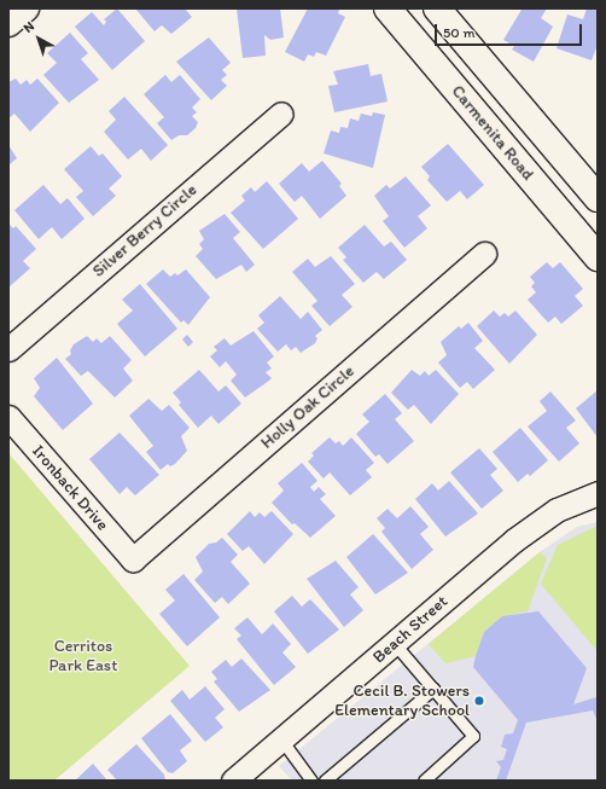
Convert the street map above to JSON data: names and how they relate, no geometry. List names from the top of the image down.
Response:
{
  "streets": {
    "main road": ["Carmenita Road"],
    "street": [
      "Silver Berry Circle",
      "Holly Oak Circle",
      "Ironback Drive",
      "Beach Street"
    ]
  },
  "crossings": [
    ["Holly Oak Circle", "Ironback Drive"]
  ],
  "parks": ["Cerritos Park East"],
  "places": ["Cecil B. Stowers Elementary School"],
  "scale_bar": "50 m",
  "north": "top left"
}
